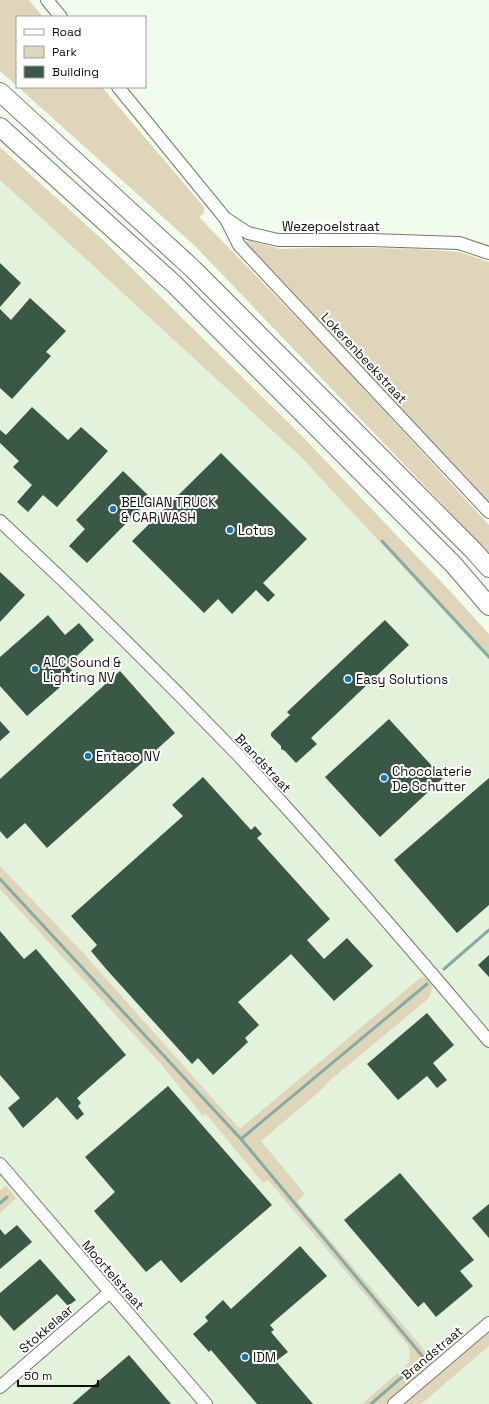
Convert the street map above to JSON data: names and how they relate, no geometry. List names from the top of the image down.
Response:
{
  "streets": {
    "street": [
      "Wezepoelstraat",
      "Lokerenbeekstraat",
      "Brandstraat",
      "Moortelstraat",
      "Stokkelaar"
    ]
  },
  "crossings": [
    ["Wezepoelstraat", "Lokerenbeekstraat"],
    ["Moortelstraat", "Stokkelaar"]
  ],
  "places": [
    "BELGIAN TRUCK & CAR WASH",
    "Lotus",
    "ALC Sound & Lighting NV",
    "Easy Solutions",
    "Entaco NV",
    "Chocolaterie De Schutter",
    "IDM"
  ],
  "legend": ["Road", "Park", "Building"],
  "scale_bar": "50 m"
}
